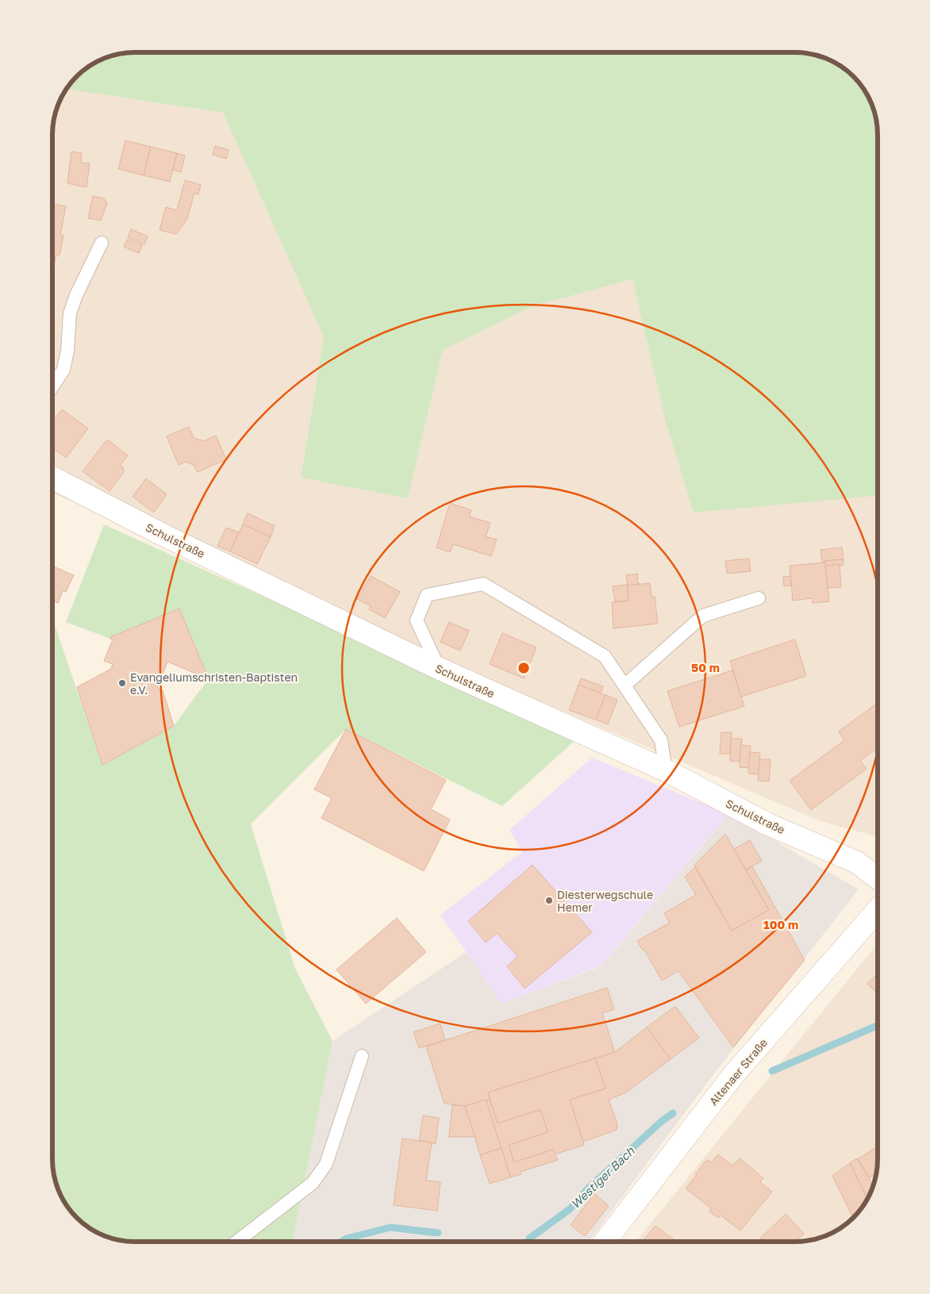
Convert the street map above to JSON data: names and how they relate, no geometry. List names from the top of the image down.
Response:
{
  "streets": {
    "street": ["Schulstraße", "Altenaer Straße"]
  },
  "water": ["Westiger Bach"],
  "places": ["Evangeliumschristen-Baptisten e.V.", "Diesterwegschule Hemer"],
  "rings": ["50 m", "100 m"]
}
